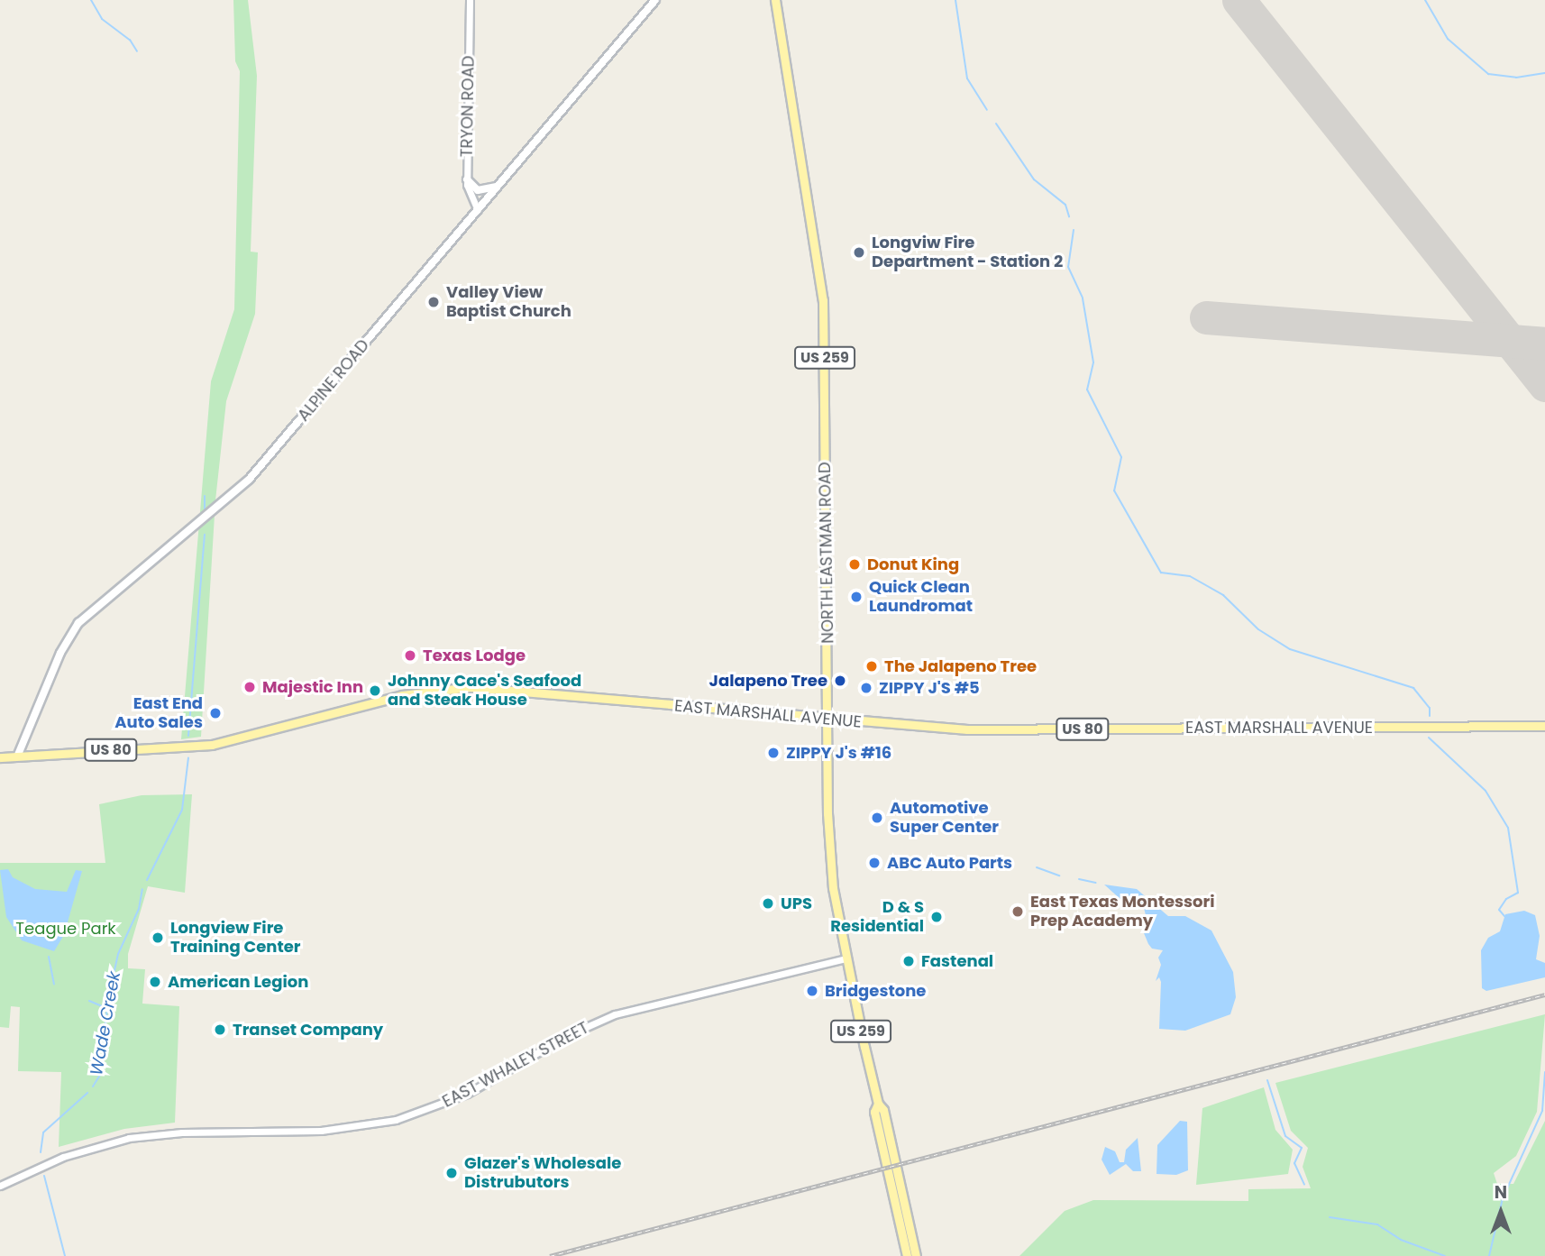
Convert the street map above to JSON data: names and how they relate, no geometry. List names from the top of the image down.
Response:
{
  "streets": {
    "main road": [
      "US 259",
      "ALPINE ROAD",
      "NORTH EASTMAN ROAD",
      "EAST MARSHALL AVENUE",
      "US 80"
    ],
    "street": ["TRYON ROAD", "EAST WHALEY STREET"]
  },
  "crossings": [
    ["TRYON ROAD", "ALPINE ROAD"],
    ["US 259", "NORTH EASTMAN ROAD"],
    ["ALPINE ROAD", "EAST MARSHALL AVENUE"],
    ["NORTH EASTMAN ROAD", "EAST MARSHALL AVENUE"],
    ["NORTH EASTMAN ROAD", "EAST WHALEY STREET"]
  ],
  "water": ["Wade Creek"],
  "parks": ["Teague Park"],
  "places": [
    "Longviw Fire Department - Station 2",
    "Valley View Baptist Church",
    "Donut King",
    "Quick Clean Laundromat",
    "Texas Lodge",
    "The Jalapeno Tree",
    "Jalapeno Tree",
    "Majestic Inn",
    "ZIPPY J'S #5",
    "Johnny Cace's Seafood and Steak House",
    "East End Auto Sales",
    "ZIPPY J's #16",
    "Automotive Super Center",
    "ABC Auto Parts",
    "UPS",
    "East Texas Montessori Prep Academy",
    "D & S Residential",
    "Longview Fire Training Center",
    "Fastenal",
    "American Legion",
    "Bridgestone",
    "Transet Company",
    "Glazer's Wholesale Distrubutors"
  ],
  "north": "top"
}
